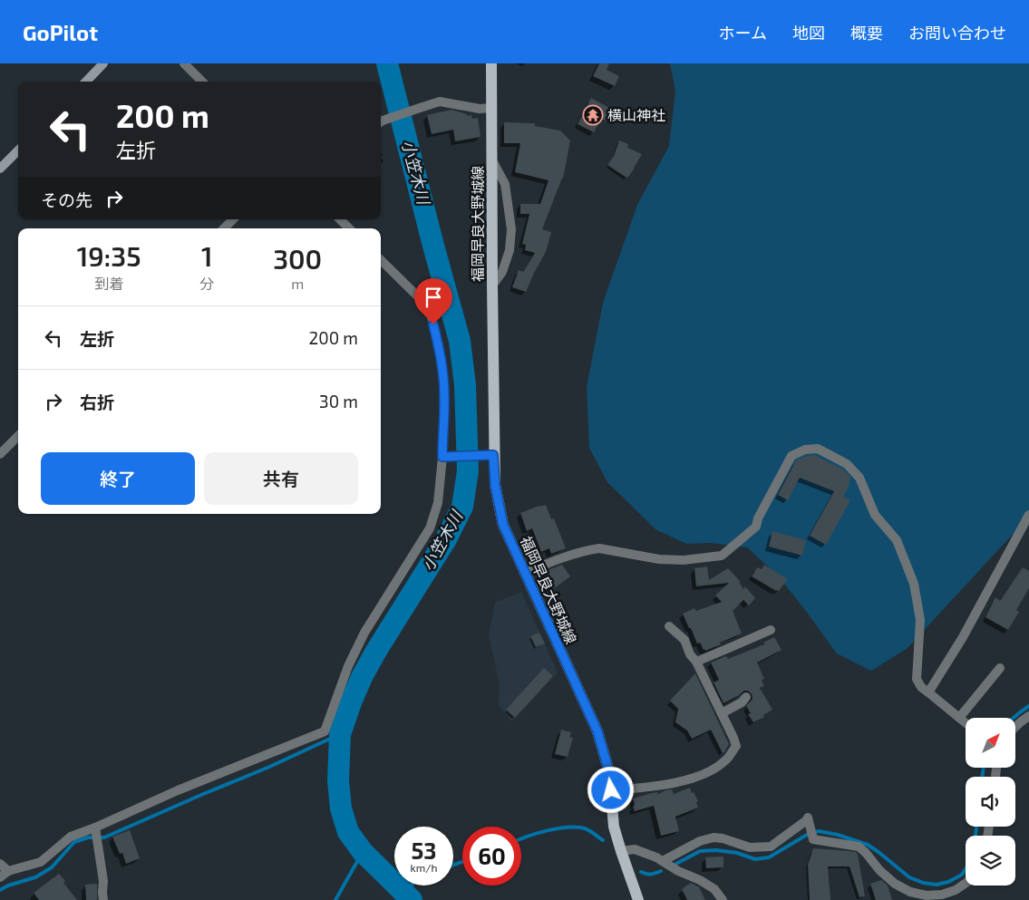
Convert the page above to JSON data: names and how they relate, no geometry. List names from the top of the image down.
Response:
{
  "streets": {
    "main road": ["福岡早良大野城線"]
  },
  "water": ["小笠木川"],
  "places": {
    "temple": ["横山神社"]
  },
  "north": "top right",
  "page": {
    "header": "GoPilot",
    "nav": [
      "ホーム",
      "地図",
      "概要",
      "お問い合わせ"
    ],
    "turn": ["200 m", "左折"],
    "then": "その先",
    "eta": [
      "19:35",
      "到着",
      "1",
      "分",
      "300",
      "m"
    ],
    "list": [
      {
        "name": "左折",
        "value": "200 m"
      },
      {
        "name": "右折",
        "value": "30 m"
      }
    ],
    "buttons": ["終了", "共有"],
    "speed": "53 km/h",
    "limit": "60"
  }
}
